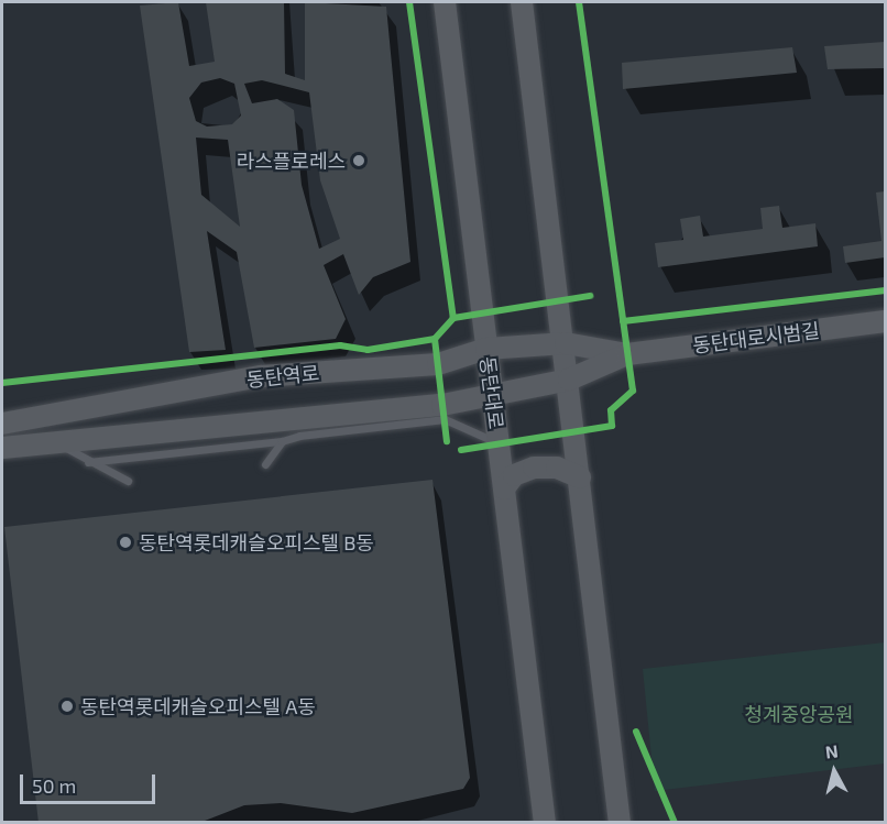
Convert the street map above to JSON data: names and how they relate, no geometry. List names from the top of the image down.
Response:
{
  "streets": {
    "main road": ["동탄대로시범길", "동탄역로", "동탄대로"]
  },
  "crossings": [
    ["동탄대로시범길", "동탄역로"],
    ["동탄대로시범길", "동탄대로"],
    ["동탄역로", "동탄대로"]
  ],
  "parks": ["청계중앙공원"],
  "places": ["라스플로레스", "동탄역롯데캐슬오피스텔 B동", "동탄역롯데캐슬오피스텔 A동"],
  "scale_bar": "50 m",
  "north": "top"
}
